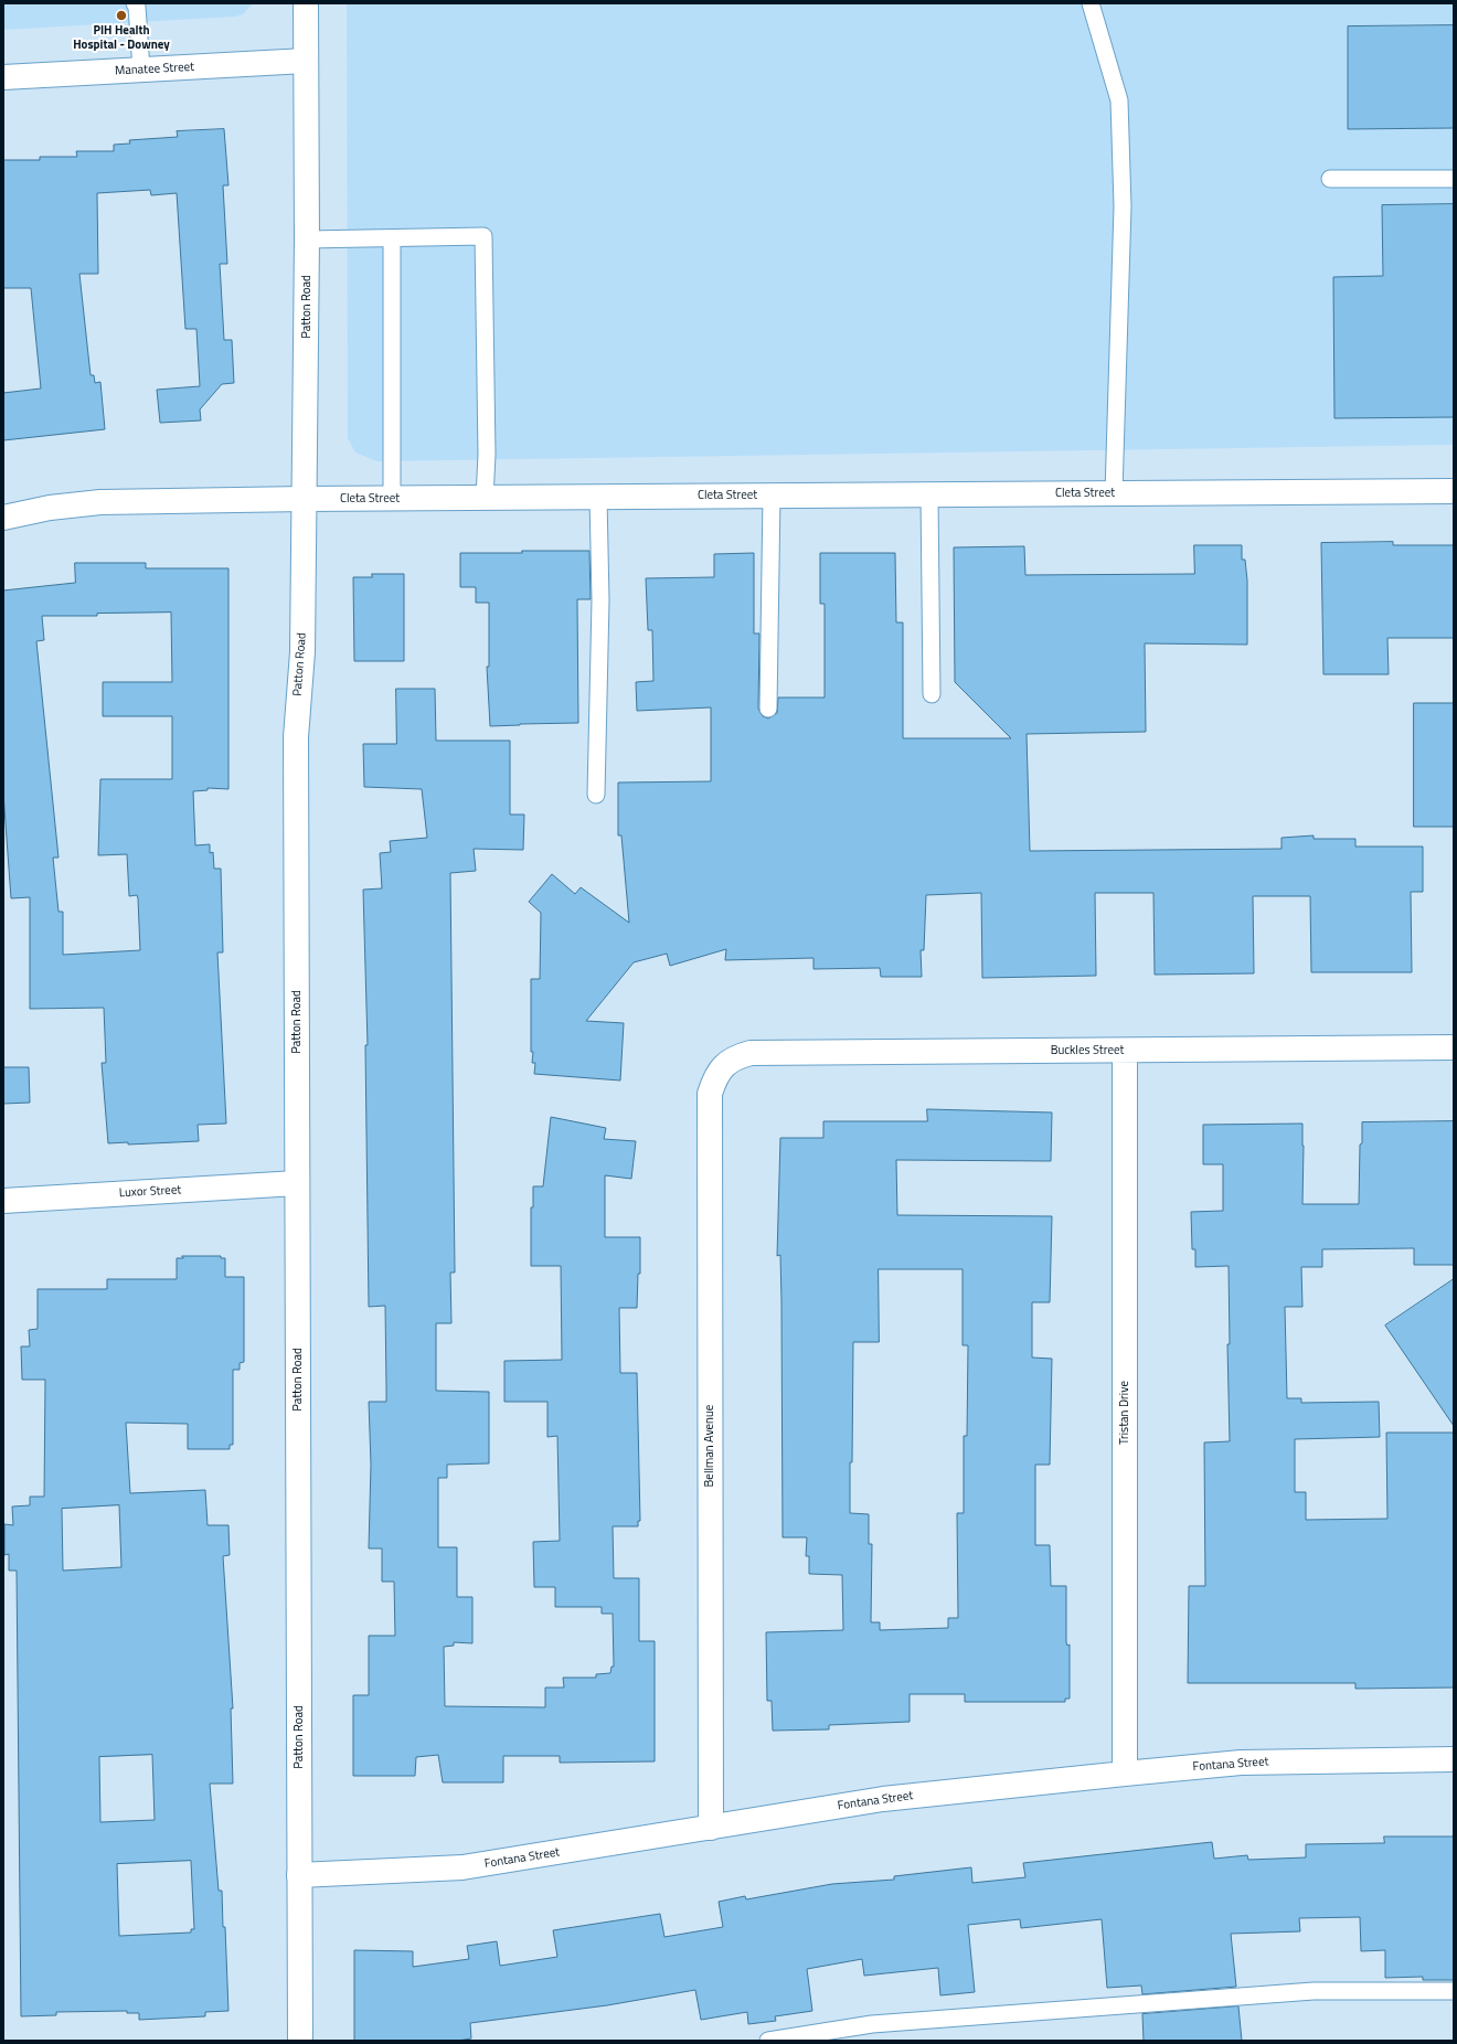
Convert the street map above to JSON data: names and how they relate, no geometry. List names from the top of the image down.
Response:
{
  "streets": {
    "street": [
      "Manatee Street",
      "Patton Road",
      "Cleta Street",
      "Buckles Street",
      "Luxor Street",
      "Tristan Drive",
      "Bellman Avenue",
      "Fontana Street"
    ]
  },
  "crossings": [
    ["Manatee Street", "Patton Road"],
    ["Patton Road", "Cleta Street"],
    ["Patton Road", "Luxor Street"],
    ["Patton Road", "Fontana Street"],
    ["Buckles Street", "Tristan Drive"],
    ["Buckles Street", "Bellman Avenue"],
    ["Tristan Drive", "Fontana Street"],
    ["Bellman Avenue", "Fontana Street"]
  ],
  "places": ["PIH Health Hospital - Downey"]
}
